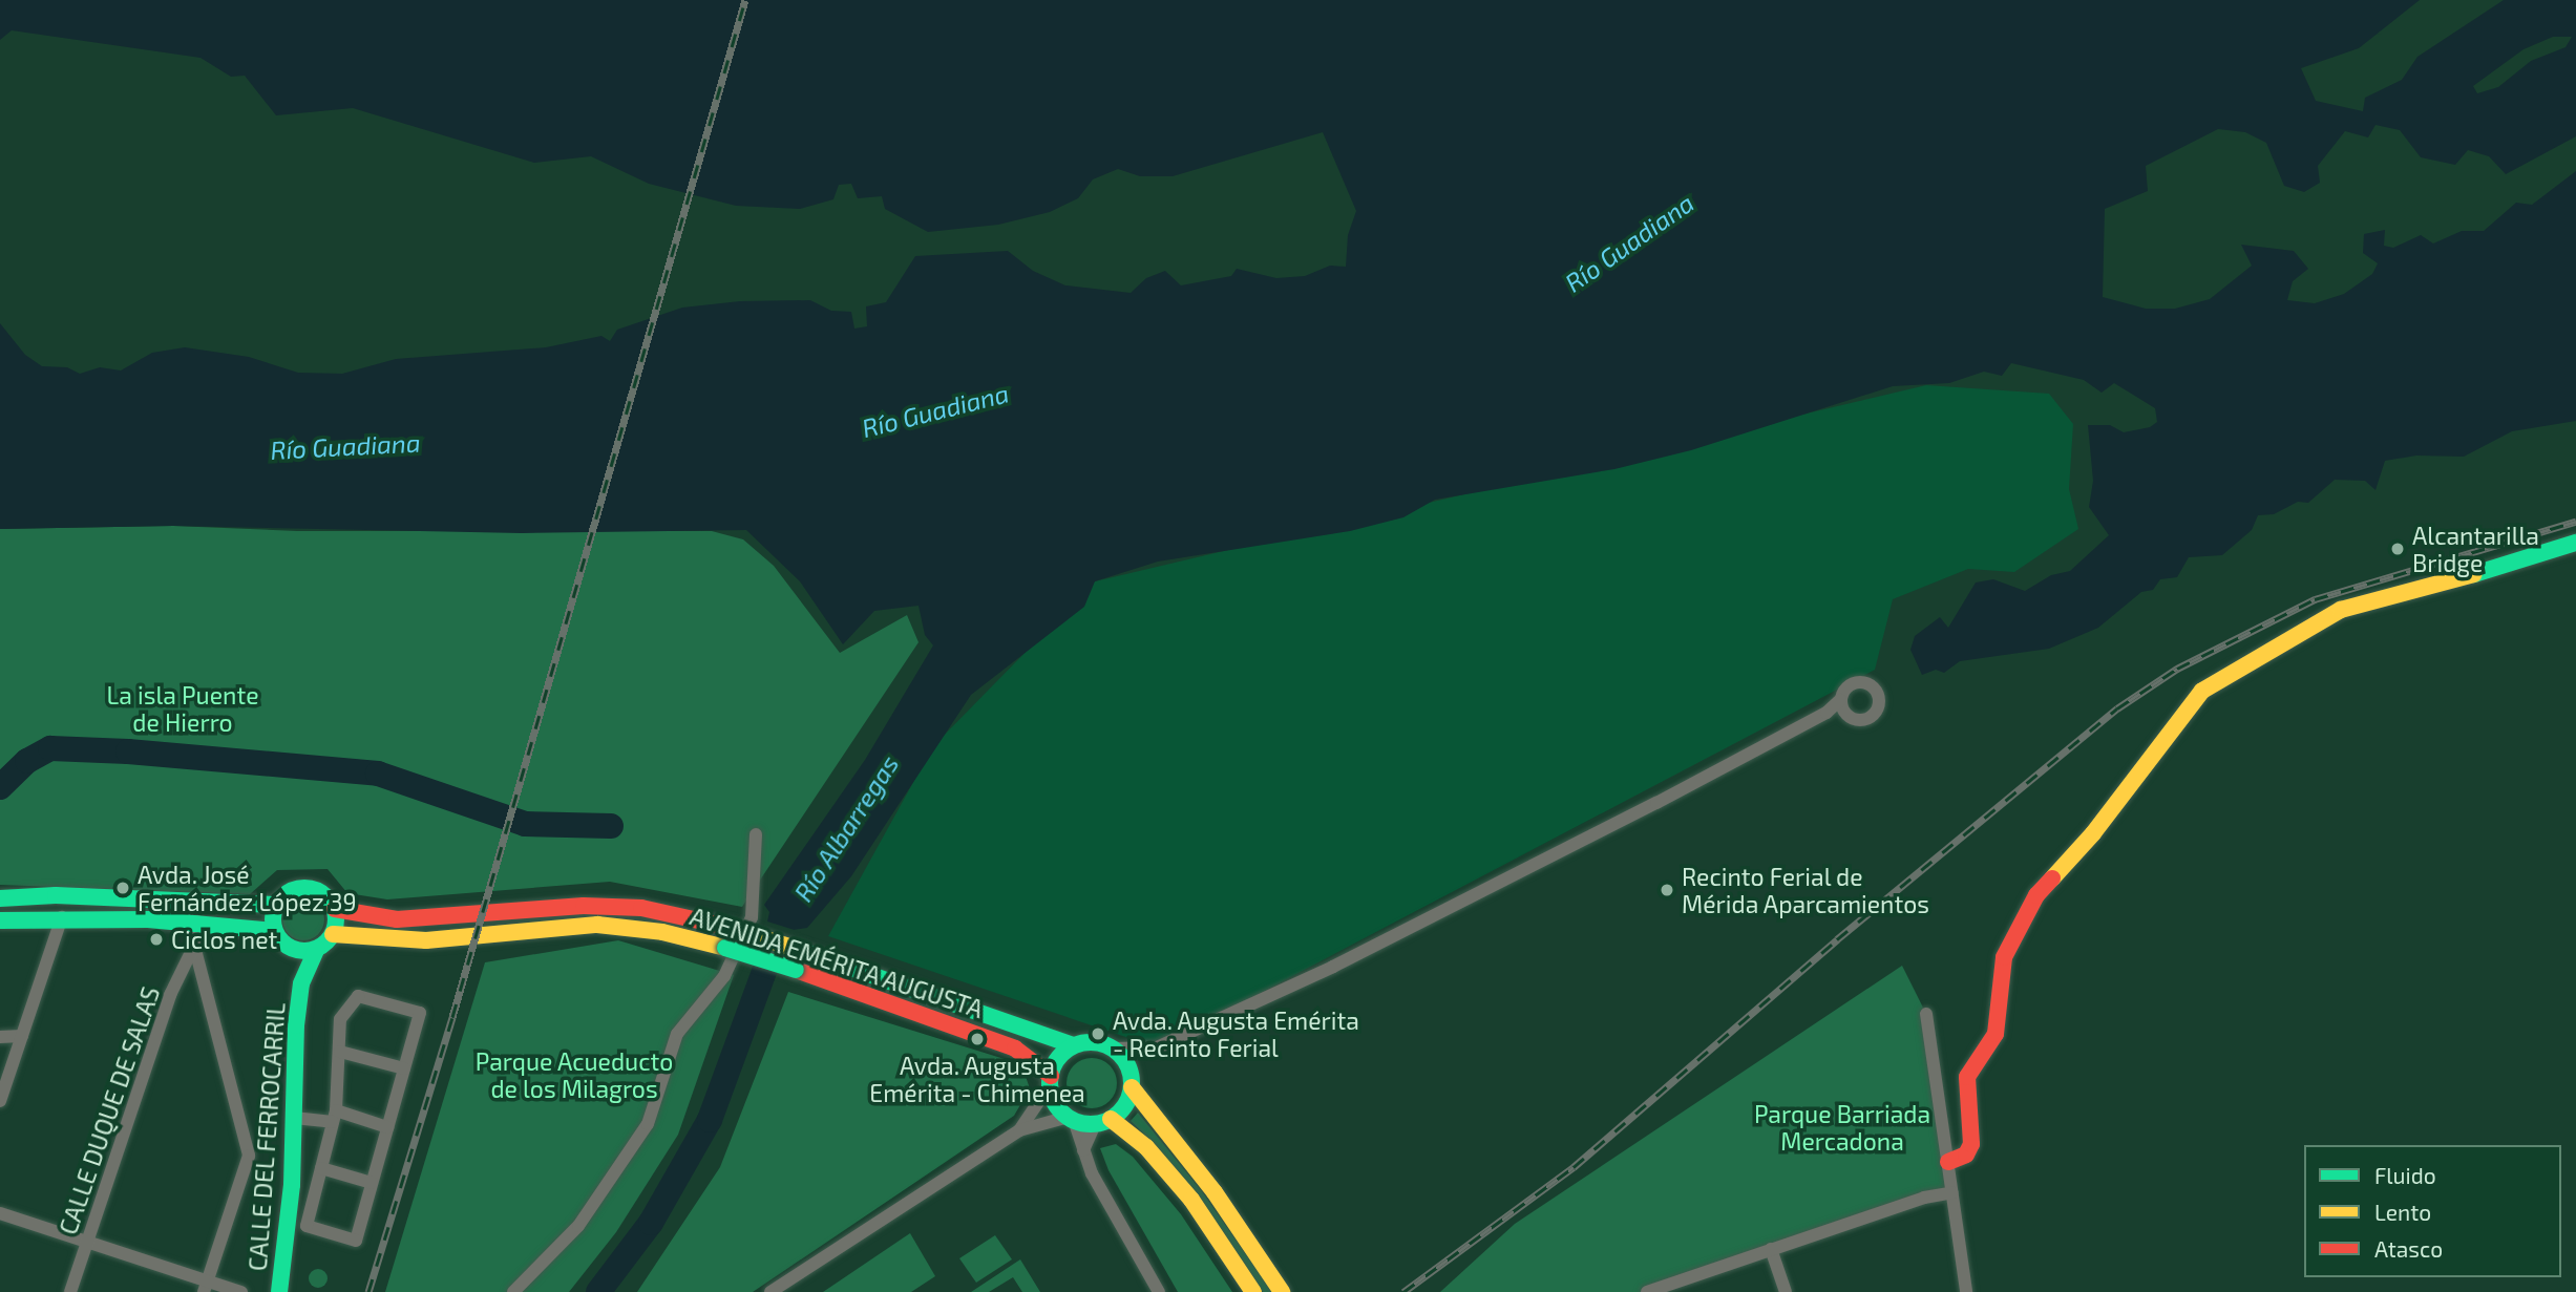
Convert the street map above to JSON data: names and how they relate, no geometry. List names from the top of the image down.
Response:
{
  "streets": {
    "main road": ["AVENIDA EMÉRITA AUGUSTA", "CALLE DEL FERROCARRIL"],
    "street": ["CALLE DUQUE DE SALAS"]
  },
  "crossings": [
    ["AVENIDA EMÉRITA AUGUSTA", "CALLE DEL FERROCARRIL"]
  ],
  "water": ["Río Guadiana", "Río Albarregas"],
  "parks": ["La isla Puente de Hierro", "Parque Acueducto de los Milagros", "Parque Barriada Mercadona"],
  "places": [
    "Alcantarilla Bridge",
    "Avda. José Fernández López 39",
    "Recinto Ferial de Mérida Aparcamientos",
    "Ciclos net",
    "Avda. Augusta Emérita - Recinto Ferial",
    "Avda. Augusta Emérita - Chimenea"
  ],
  "legend": ["Fluido", "Lento", "Atasco"]
}
